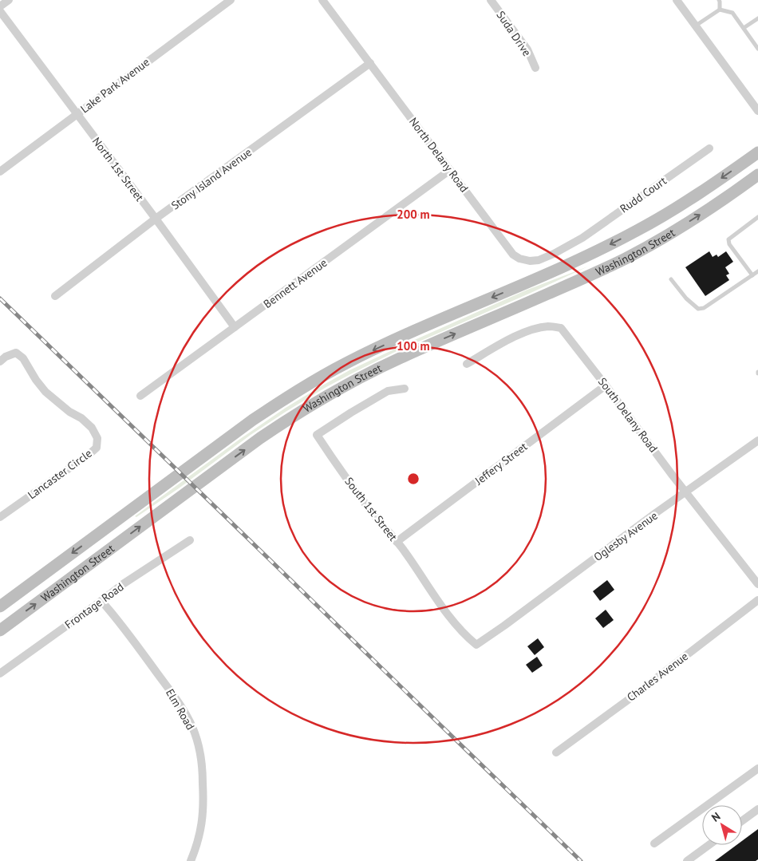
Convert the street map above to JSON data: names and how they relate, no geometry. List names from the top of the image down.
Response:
{
  "streets": {
    "main road": ["Washington Street"],
    "street": [
      "Suda Drive",
      "Lake Park Avenue",
      "North Delany Road",
      "North 1st Street",
      "Stony Island Avenue",
      "Rudd Court",
      "Bennett Avenue",
      "South Delany Road",
      "Jeffery Street",
      "Lancaster Circle",
      "South 1st Street",
      "Oglesby Avenue",
      "Frontage Road",
      "Charles Avenue",
      "Elm Road"
    ]
  },
  "crossings": [
    ["Lake Park Avenue", "North 1st Street"],
    ["North Delany Road", "Stony Island Avenue"],
    ["North Delany Road", "Rudd Court"],
    ["North Delany Road", "Bennett Avenue"],
    ["North 1st Street", "Stony Island Avenue"],
    ["North 1st Street", "Bennett Avenue"],
    ["South Delany Road", "Jeffery Street"],
    ["South Delany Road", "Oglesby Avenue"],
    ["Jeffery Street", "South 1st Street"],
    ["South 1st Street", "Oglesby Avenue"],
    ["Frontage Road", "Elm Road"]
  ],
  "north": "top left",
  "rings": ["200 m", "100 m"]
}
